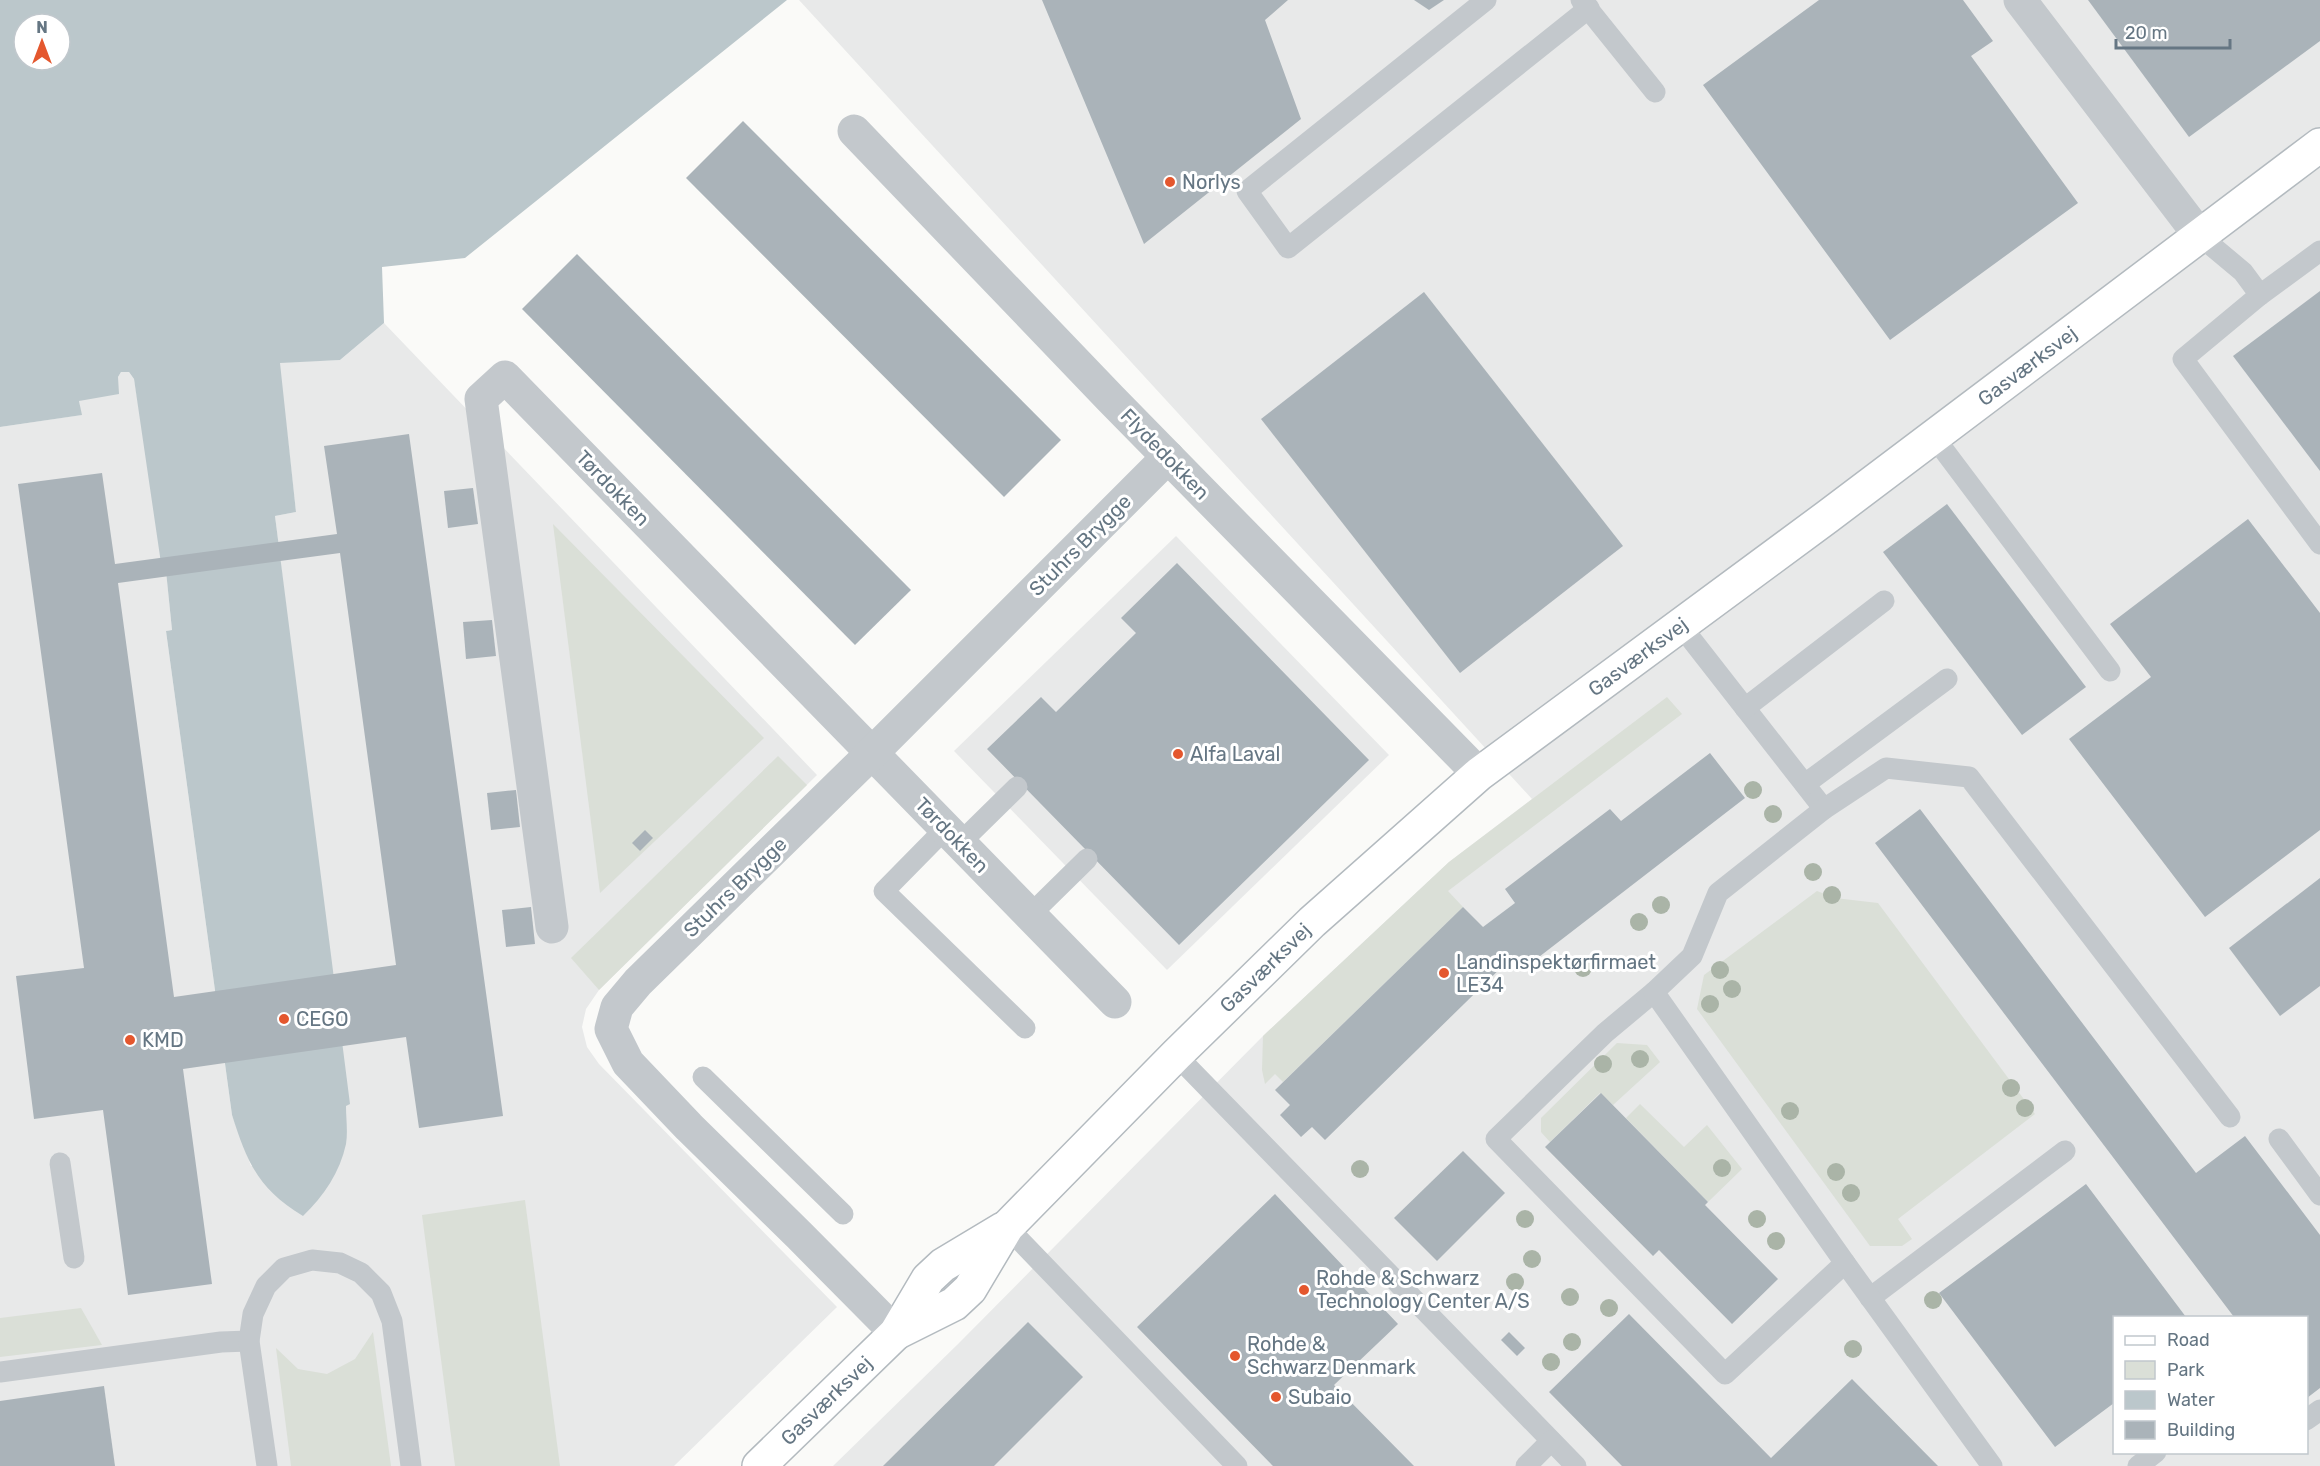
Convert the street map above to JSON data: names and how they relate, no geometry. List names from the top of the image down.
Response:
{
  "streets": {
    "street": [
      "Gasværksvej",
      "Flydedokken",
      "Tørdokken",
      "Stuhrs Brygge"
    ]
  },
  "crossings": [
    ["Gasværksvej", "Flydedokken"],
    ["Gasværksvej", "Stuhrs Brygge"],
    ["Flydedokken", "Stuhrs Brygge"],
    ["Tørdokken", "Stuhrs Brygge"]
  ],
  "places": [
    "Norlys",
    "Alfa Laval",
    "Landinspektørfirmaet LE34",
    "CEGO",
    "KMD",
    "Rohde & Schwarz Technology Center A/S",
    "Rohde & Schwarz Denmark",
    "Subaio"
  ],
  "legend": [
    "Road",
    "Park",
    "Water",
    "Building"
  ],
  "scale_bar": "20 m",
  "north": "top"
}
